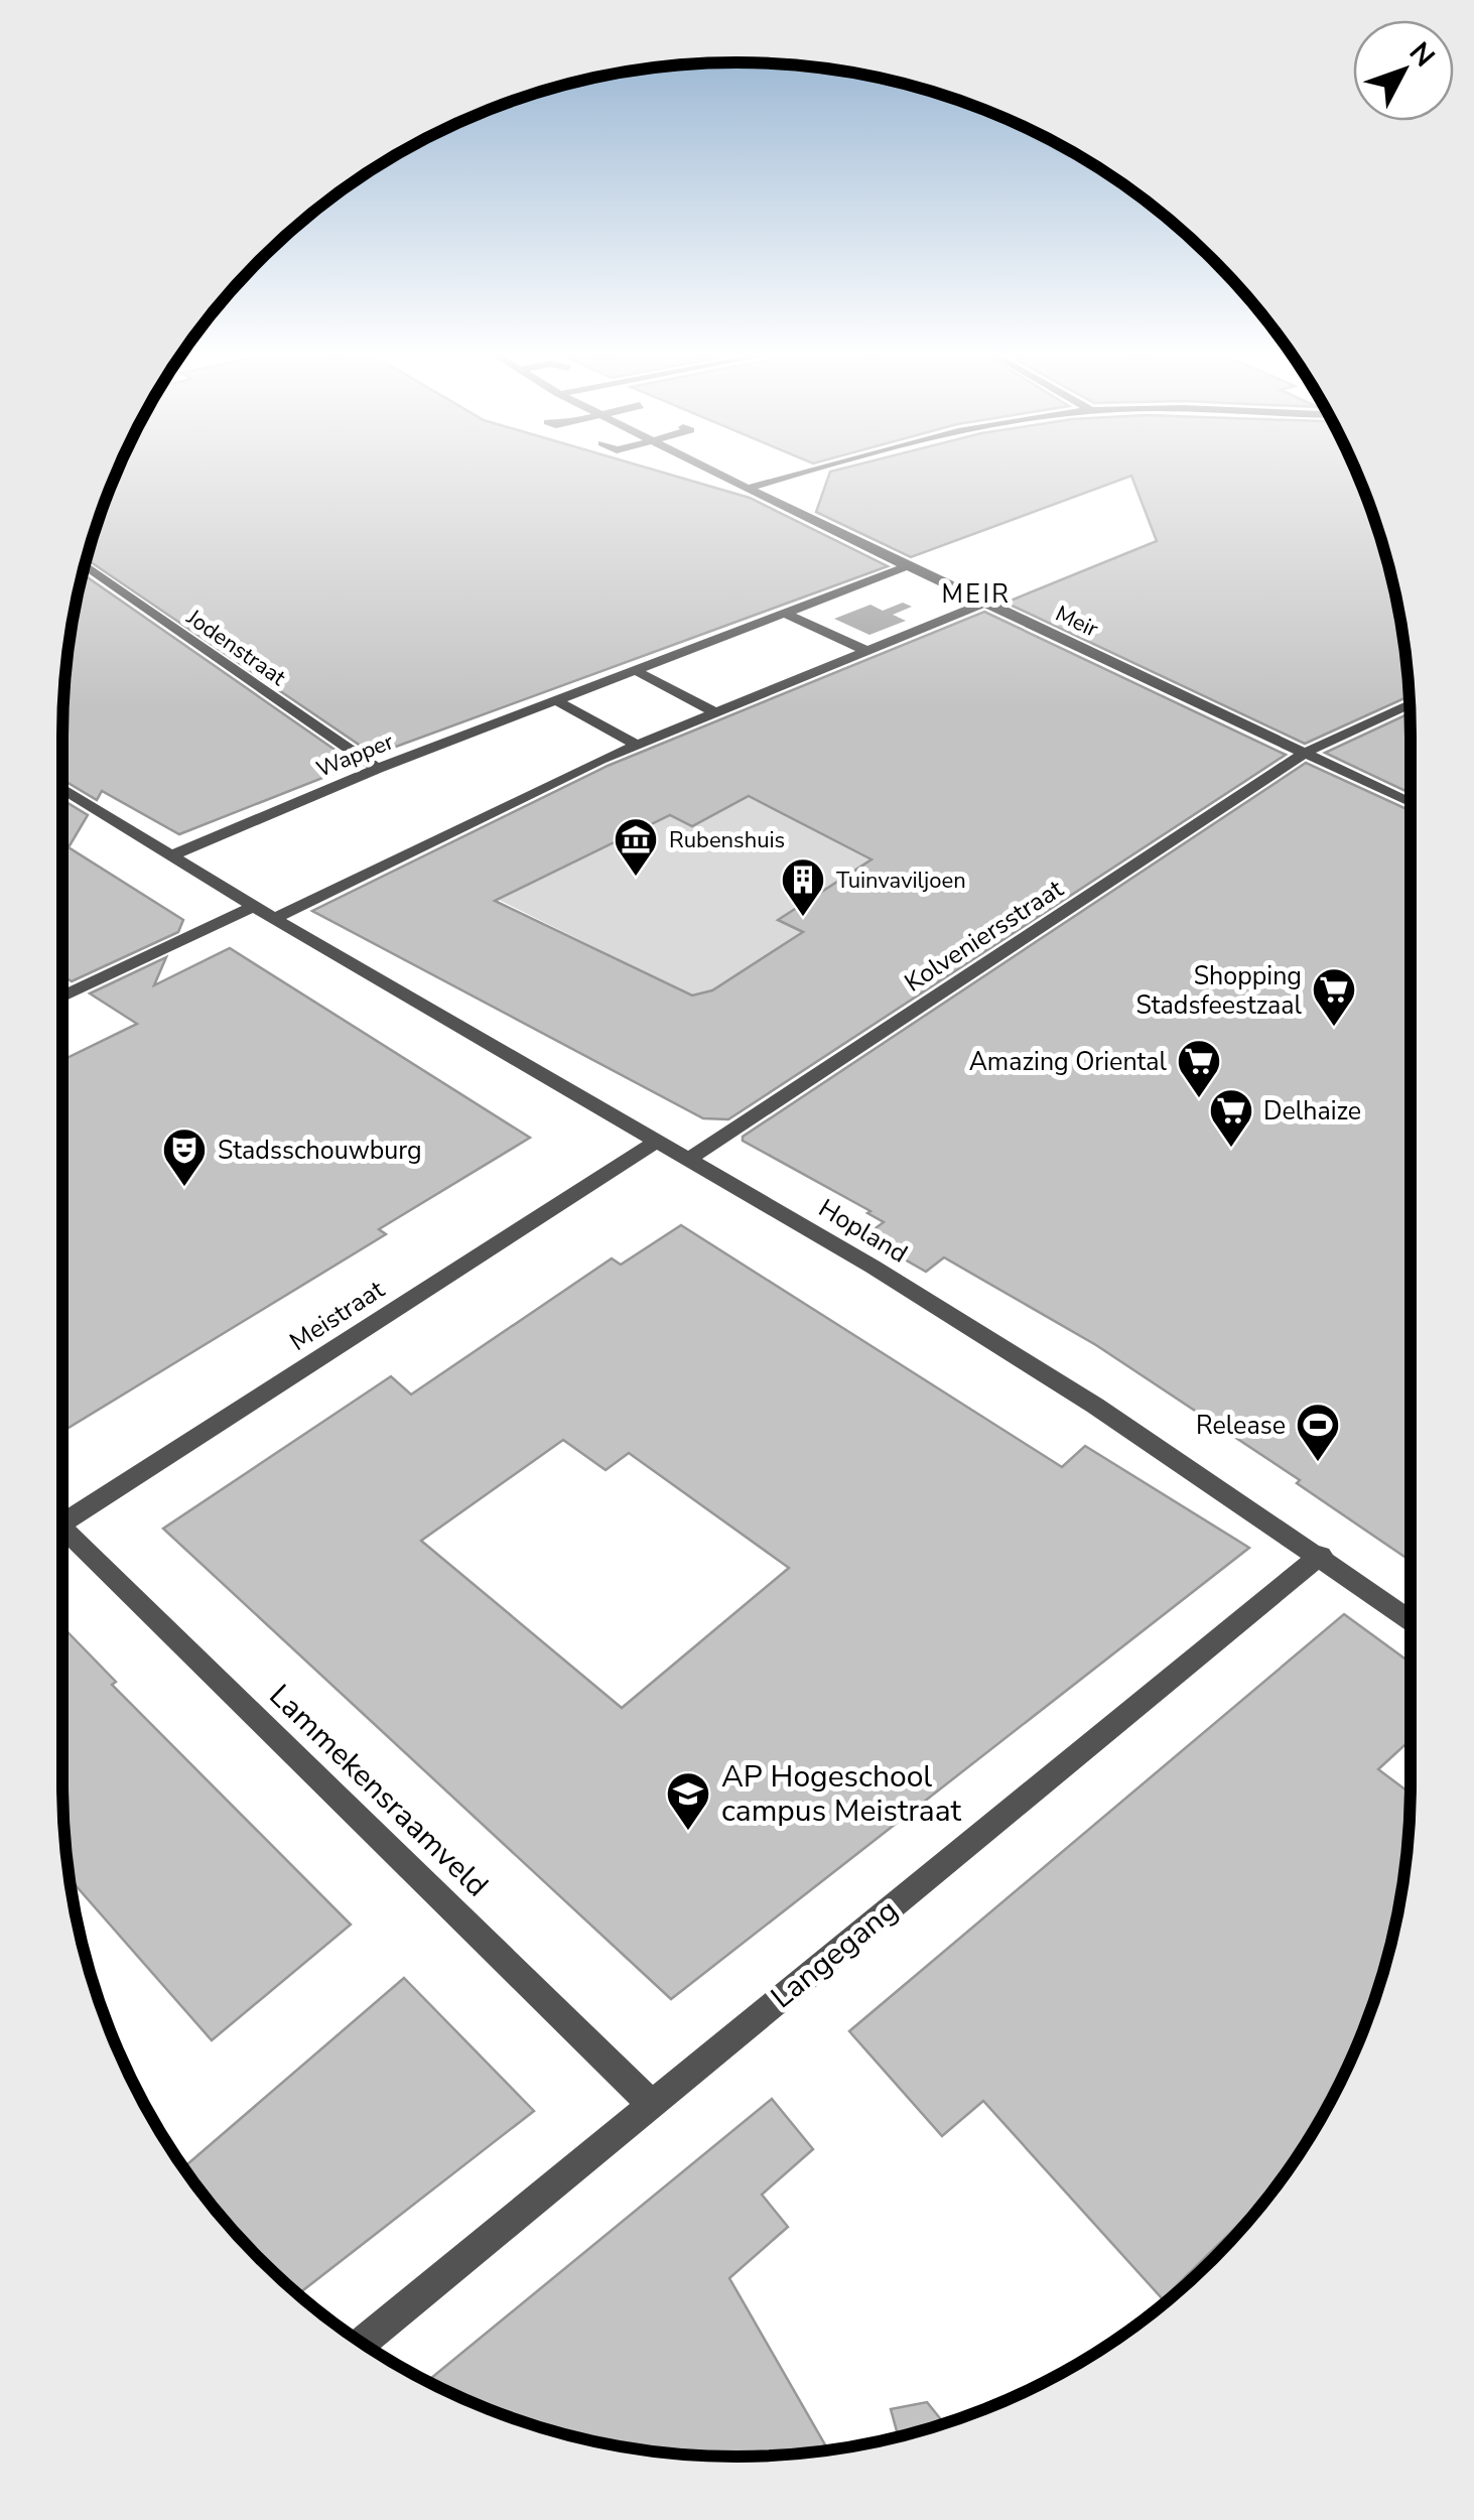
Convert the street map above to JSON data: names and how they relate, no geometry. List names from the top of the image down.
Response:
{
  "streets": {
    "street": [
      "Meir",
      "Jodenstraat",
      "Wapper",
      "Kolveniersstraat",
      "Hopland",
      "Meistraat",
      "Lammekensraamveld",
      "Langegang"
    ]
  },
  "crossings": [
    ["Meir", "Wapper"],
    ["Meir", "Kolveniersstraat"],
    ["Jodenstraat", "Wapper"],
    ["Wapper", "Hopland"],
    ["Kolveniersstraat", "Hopland"],
    ["Hopland", "Meistraat"],
    ["Hopland", "Langegang"],
    ["Lammekensraamveld", "Langegang"]
  ],
  "districts": ["MEIR"],
  "places": {
    "museum": ["Rubenshuis"],
    "building": ["Tuinvaviljoen"],
    "supermarket": ["Shopping Stadsfeestzaal", "Amazing Oriental", "Delhaize"],
    "theatre": ["Stadsschouwburg"],
    "sports": ["Release"],
    "school or university": ["AP Hogeschool campus Meistraat"]
  },
  "north": "top right"
}
